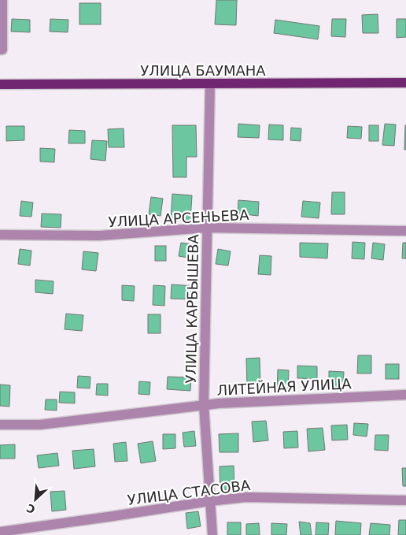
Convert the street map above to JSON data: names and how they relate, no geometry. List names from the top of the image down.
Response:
{
  "streets": {
    "main road": ["УЛИЦА БАУМАНА"],
    "street": [
      "УЛИЦА АРСЕНЬЕВА",
      "УЛИЦА КАРБЫШЕВА",
      "ЛИТЕЙНАЯ УЛИЦА",
      "УЛИЦА СТАСОВА"
    ]
  },
  "crossings": [
    ["УЛИЦА БАУМАНА", "УЛИЦА КАРБЫШЕВА"],
    ["УЛИЦА АРСЕНЬЕВА", "УЛИЦА КАРБЫШЕВА"],
    ["УЛИЦА КАРБЫШЕВА", "ЛИТЕЙНАЯ УЛИЦА"],
    ["УЛИЦА КАРБЫШЕВА", "УЛИЦА СТАСОВА"]
  ],
  "north": "bottom left"
}
